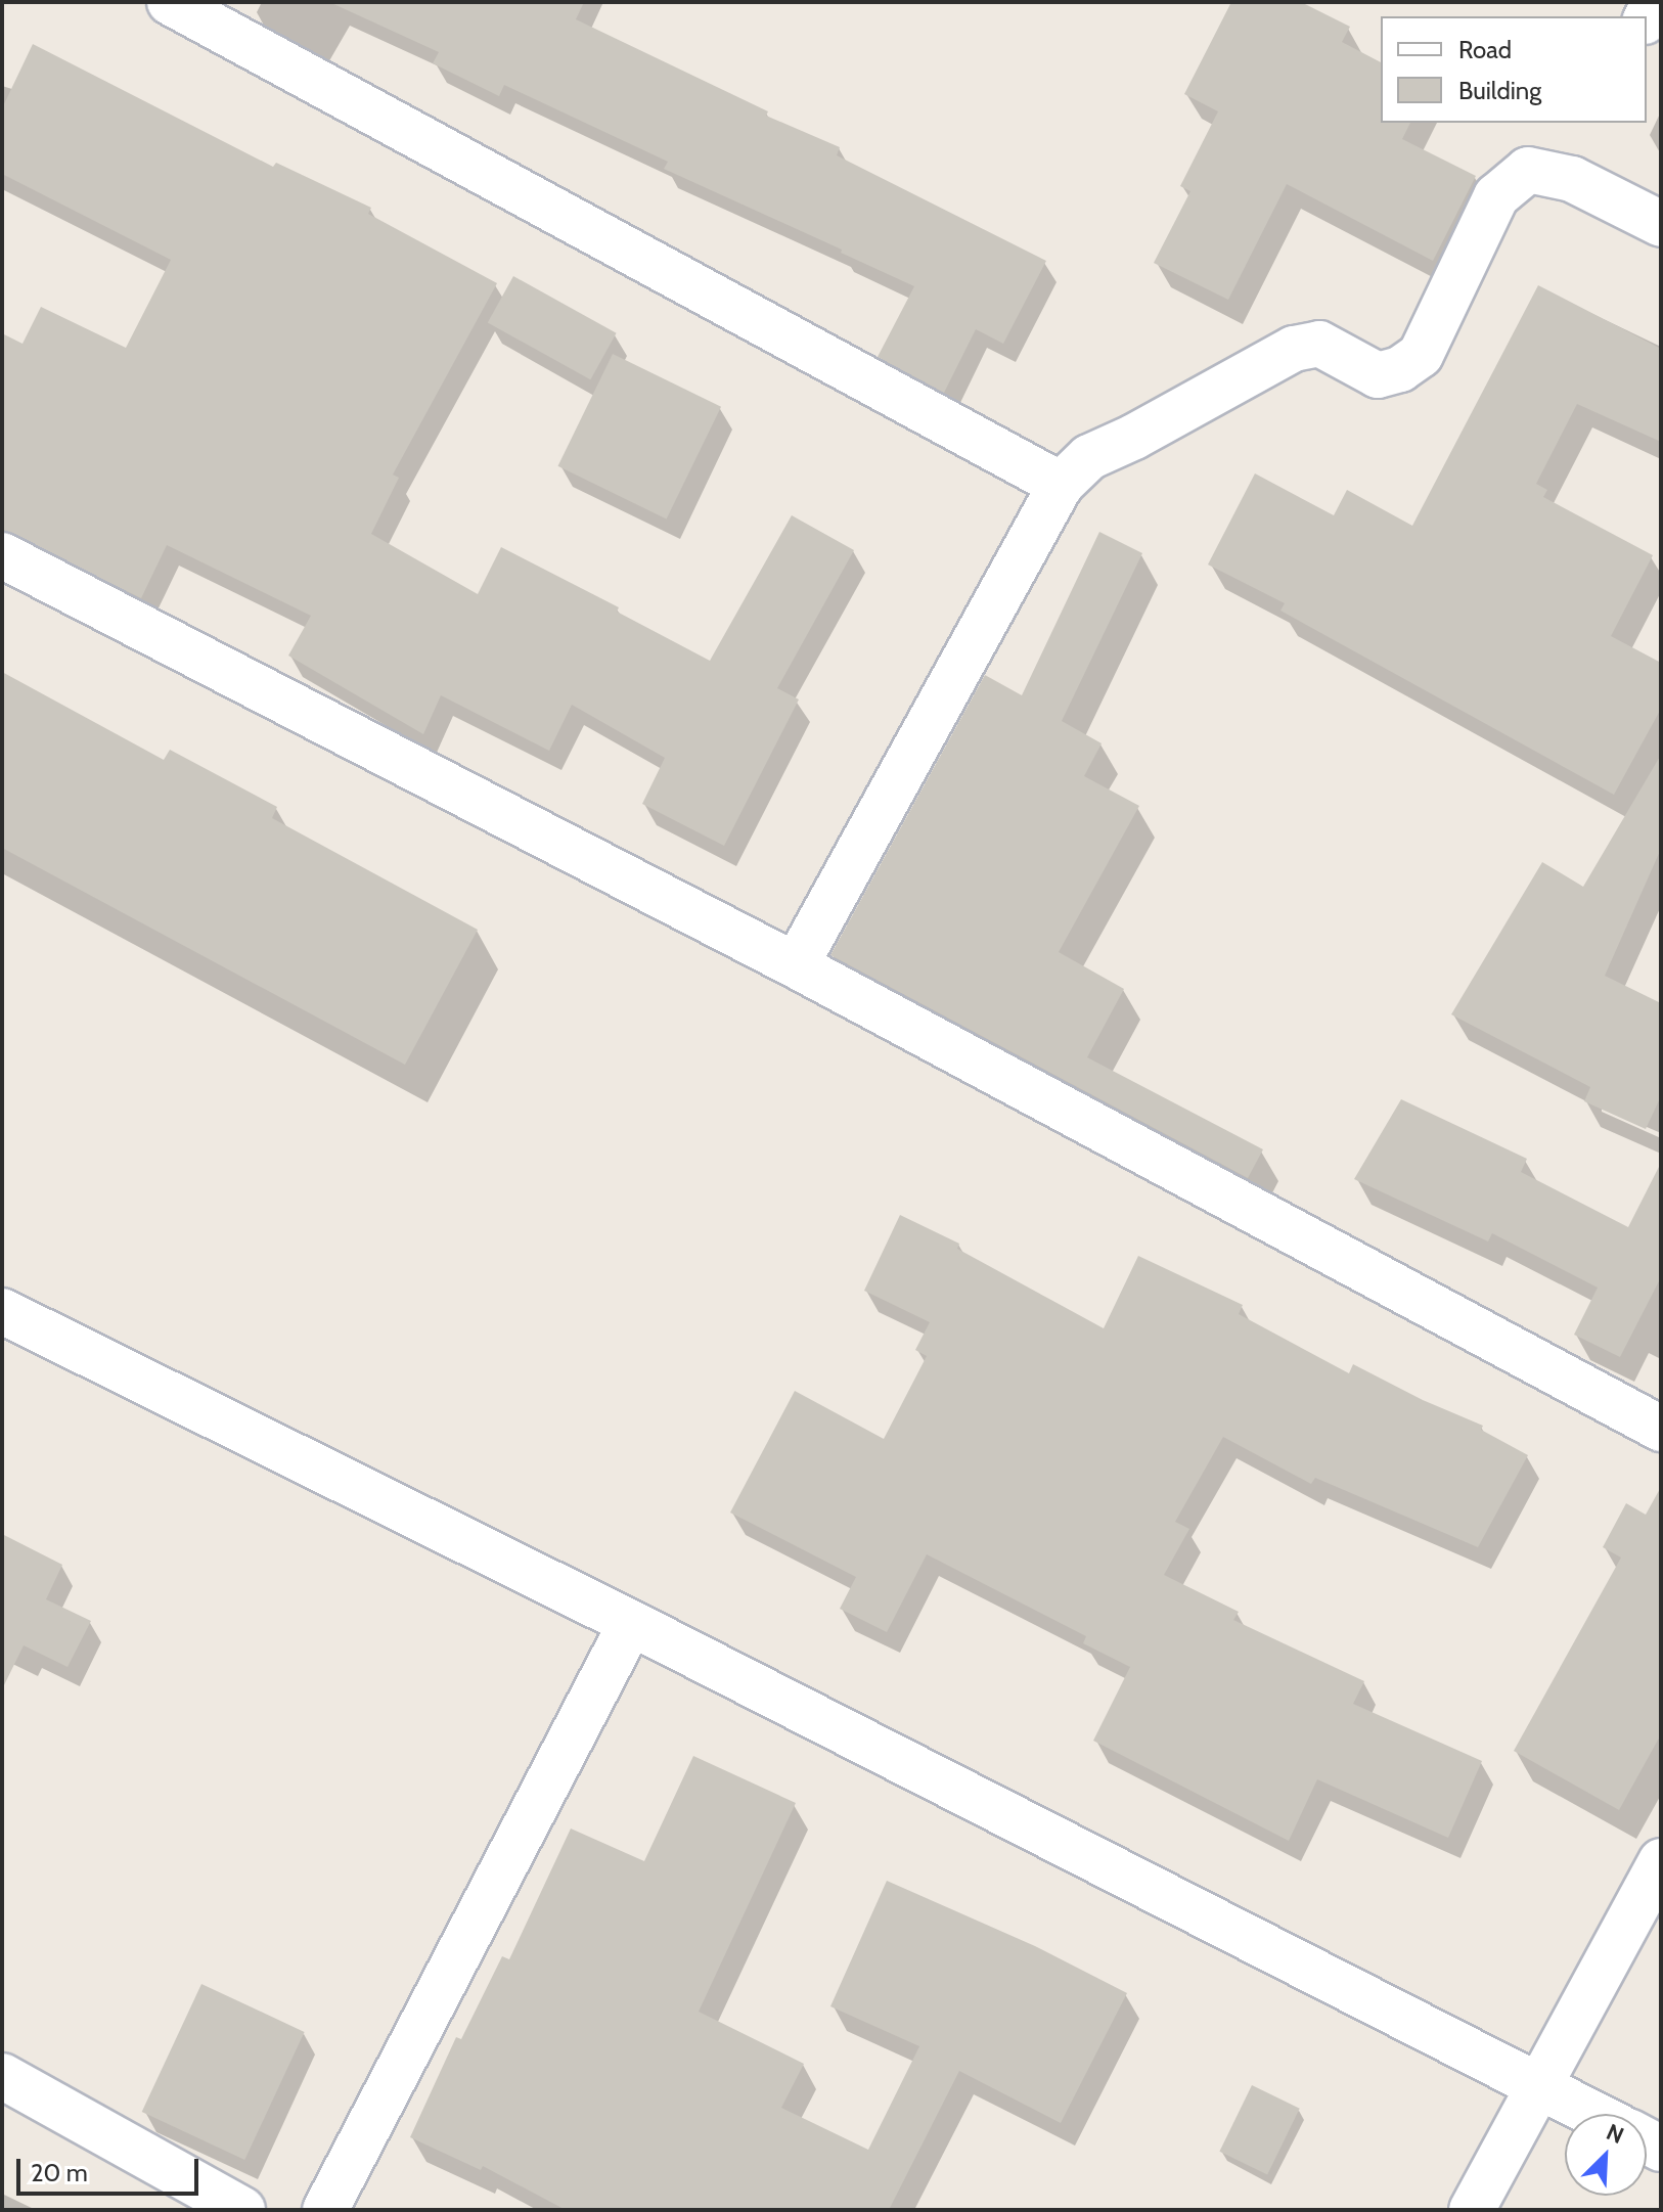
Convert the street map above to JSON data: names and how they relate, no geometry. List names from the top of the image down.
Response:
{
  "legend": ["Road", "Building"],
  "scale_bar": "20 m",
  "north": "top right"
}
